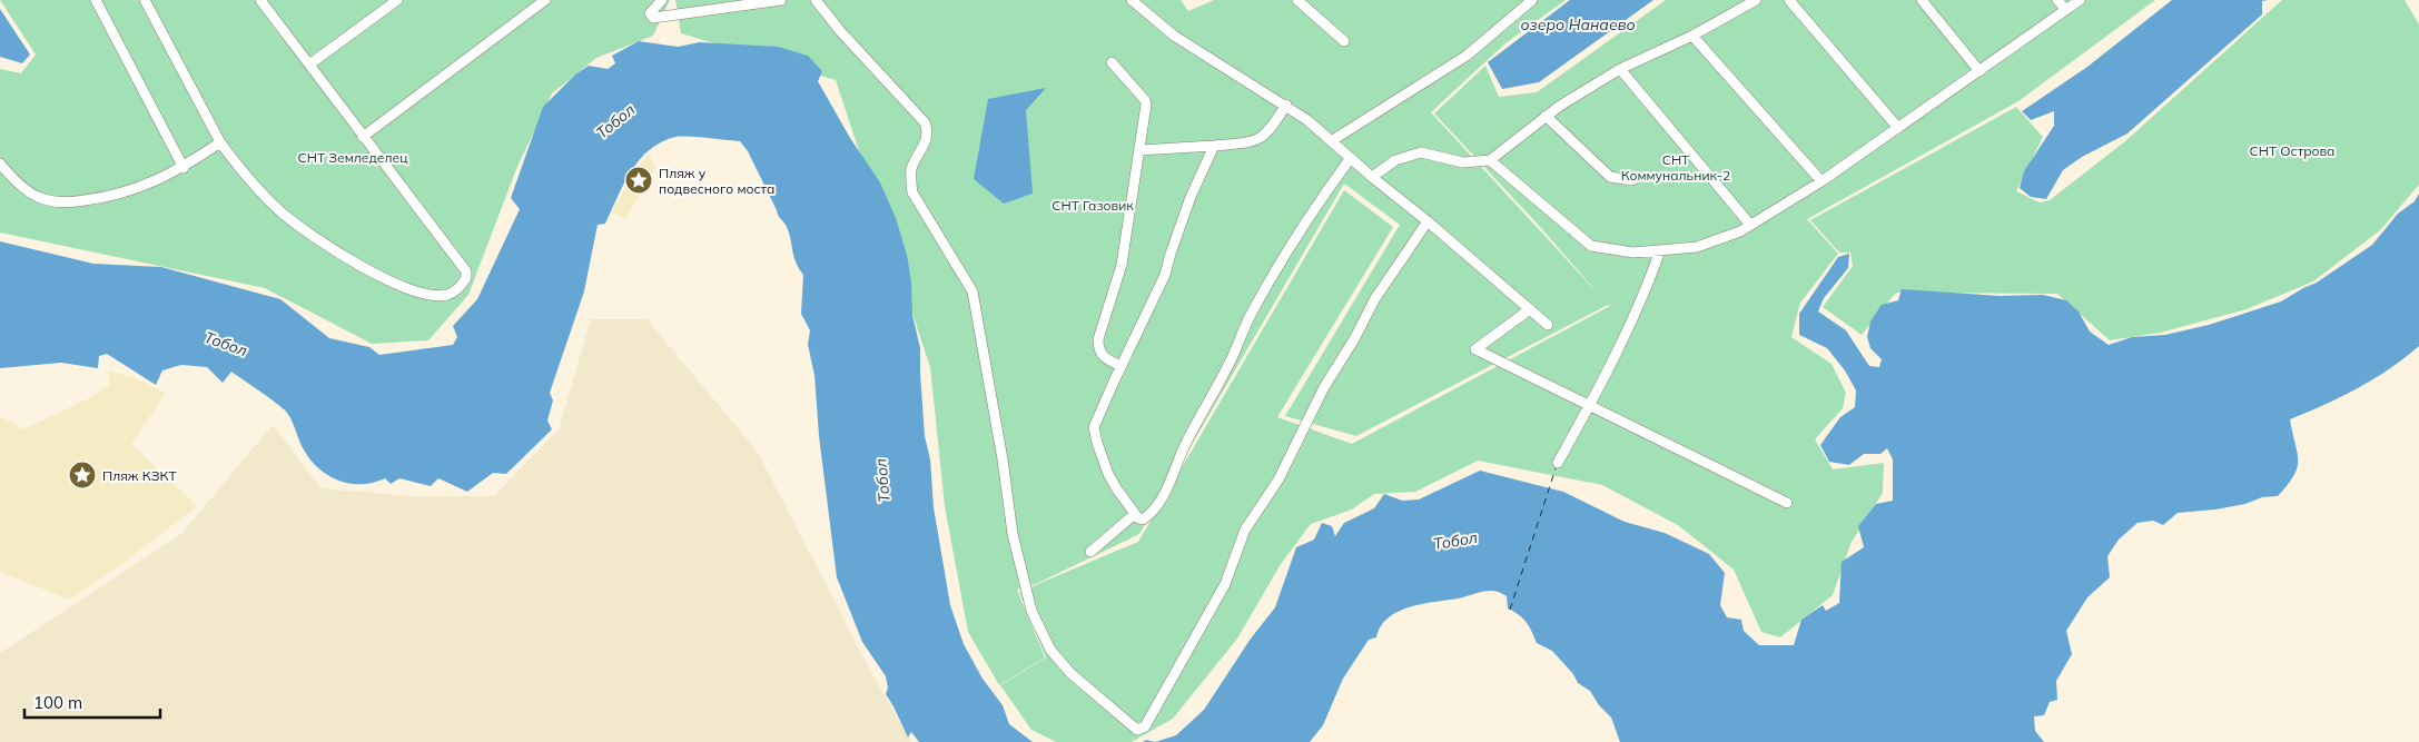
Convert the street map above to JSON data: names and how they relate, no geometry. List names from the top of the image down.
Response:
{
  "water": ["озеро Нанаево", "Тобол"],
  "parks": [
    "СНТ Острова",
    "СНТ Земледелец",
    "СНТ Коммунальник-2",
    "СНТ Газовик"
  ],
  "places": {
    "place": ["Пляж у подвесного моста", "Пляж КЗКТ"]
  },
  "scale_bar": "100 m"
}
